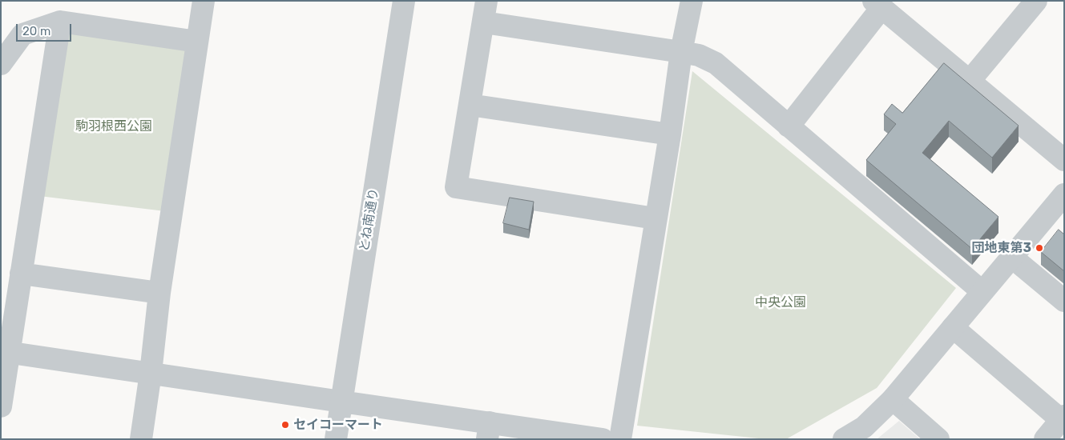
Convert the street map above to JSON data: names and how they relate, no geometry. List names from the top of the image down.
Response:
{
  "streets": {
    "street": ["とね南通り"]
  },
  "parks": ["駒羽根西公園", "中央公園"],
  "places": ["団地東第3", "セイコーマート"],
  "scale_bar": "20 m"
}
